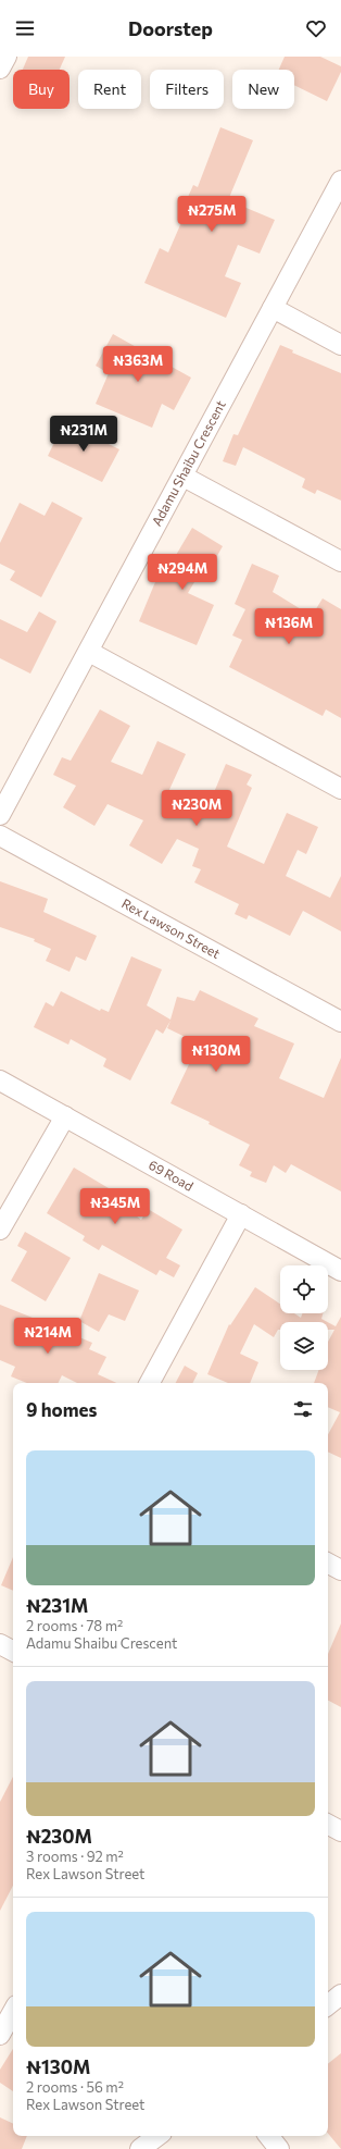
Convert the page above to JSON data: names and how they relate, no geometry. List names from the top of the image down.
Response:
{
  "streets": {
    "street": ["Adamu Shaibu Crescent", "Rex Lawson Street", "69 Road"]
  },
  "page": {
    "header": "Doorstep",
    "chip": [
      "Buy",
      "Rent",
      "Filters",
      "New"
    ],
    "price": [
      "₦275M",
      "₦363M",
      "₦231M",
      "₦294M",
      "₦136M",
      "₦230M",
      "₦130M",
      "₦345M",
      "₦214M"
    ],
    "heading": "9 homes",
    "list": [
      {
        "name": "₦231M",
        "note": "2 rooms · 78 m² · Adamu Shaibu Crescent"
      },
      {
        "name": "₦230M",
        "note": "3 rooms · 92 m² · Rex Lawson Street"
      },
      {
        "name": "₦130M",
        "note": "2 rooms · 56 m² · Rex Lawson Street"
      }
    ]
  }
}
